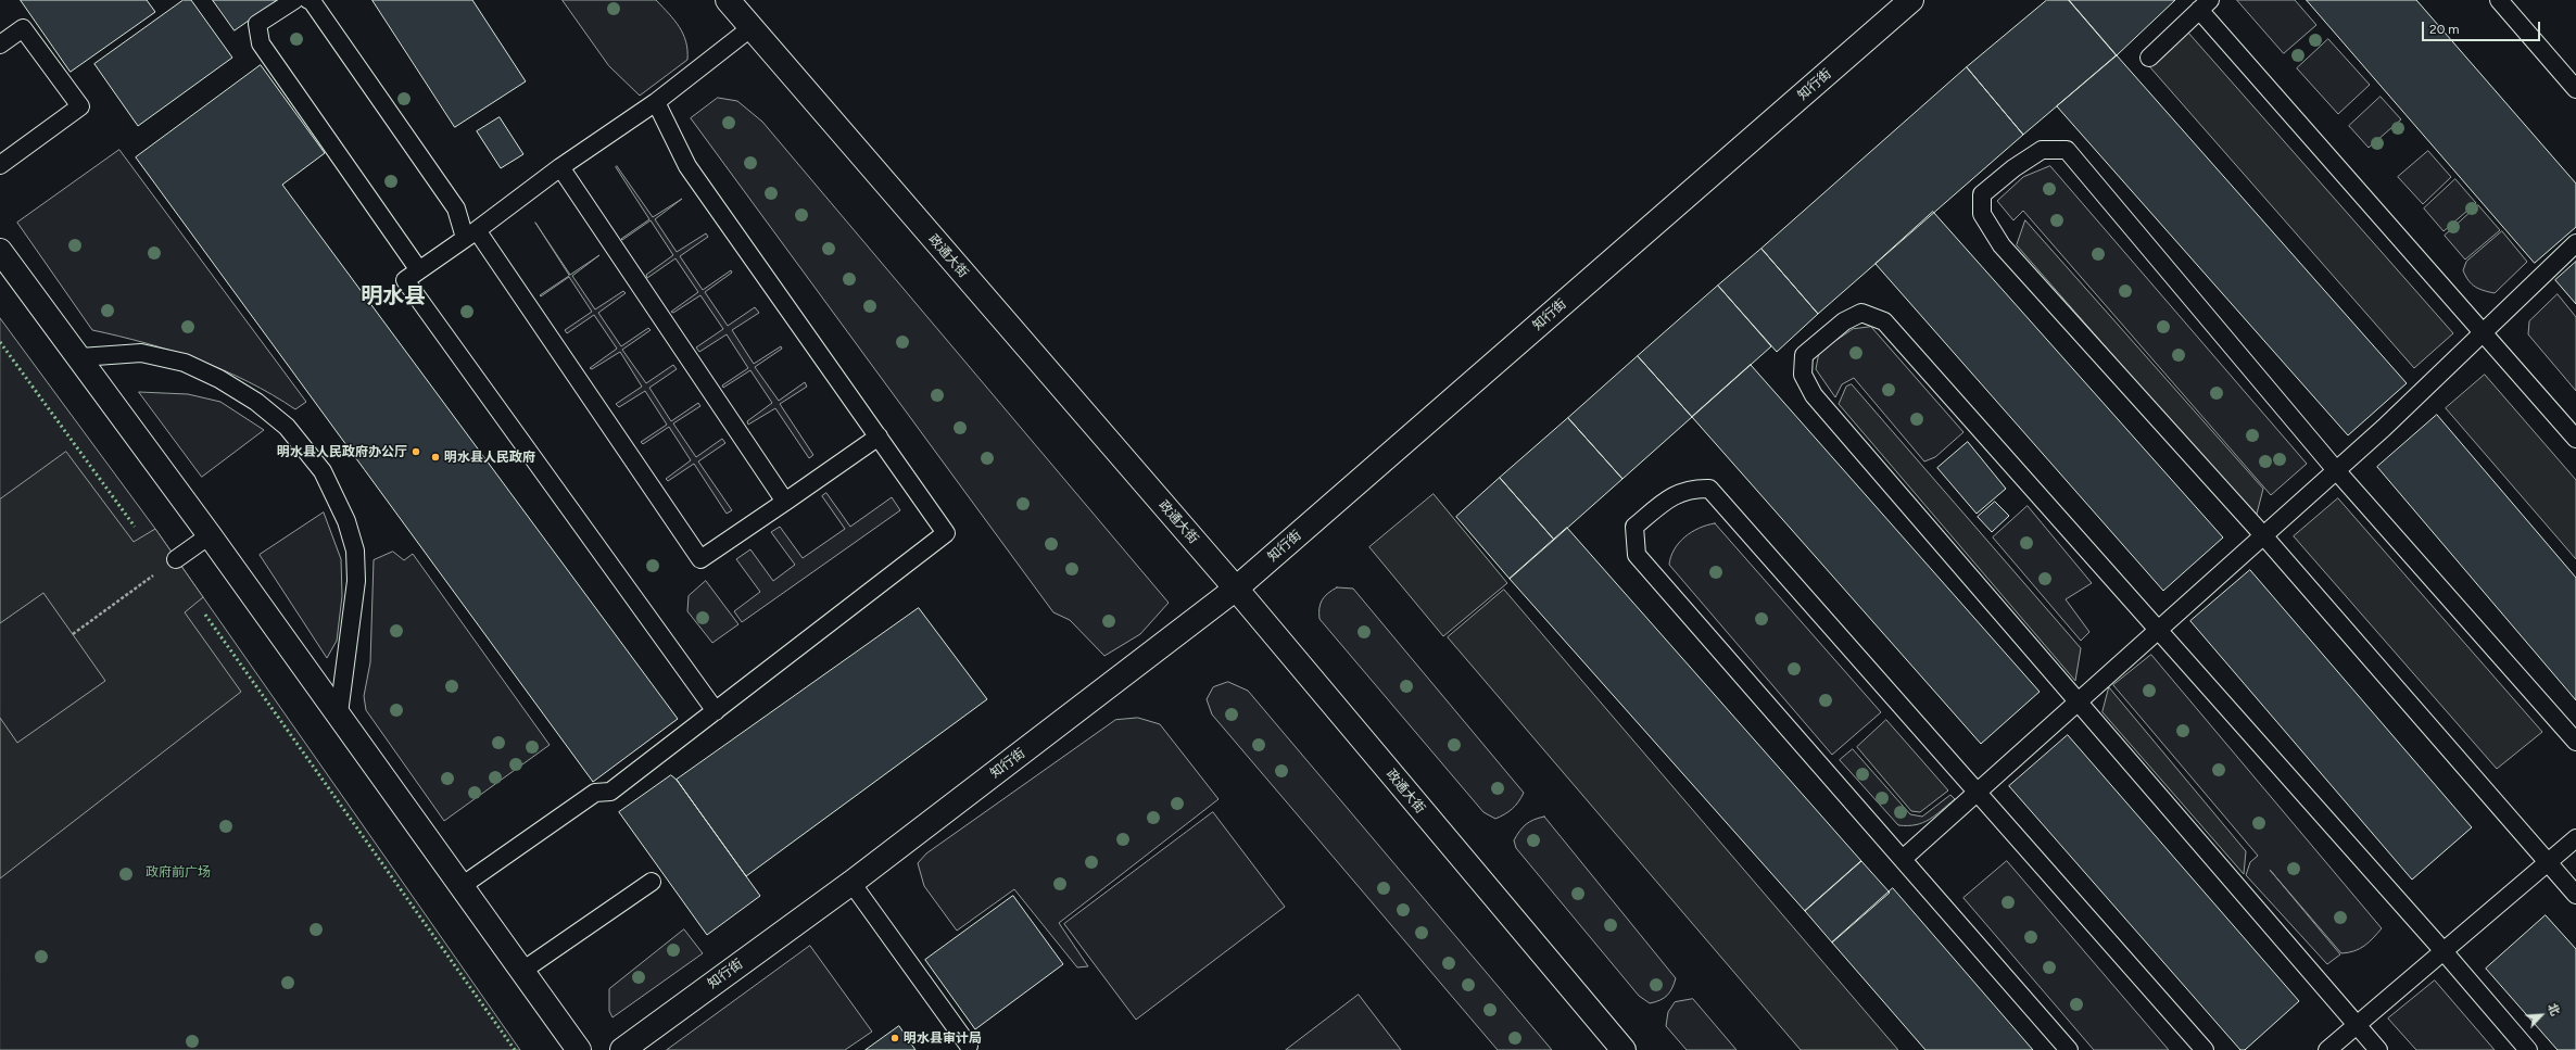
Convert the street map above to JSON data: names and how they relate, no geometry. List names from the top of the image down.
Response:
{
  "streets": {
    "street": ["知行街", "政通大街"]
  },
  "crossings": [
    ["知行街", "政通大街"]
  ],
  "districts": ["明水县"],
  "parks": ["政府前广场"],
  "places": ["明水县人民政府办公厅", "明水县人民政府", "明水县审计局"],
  "scale_bar": "20 m",
  "north": "top right"
}
